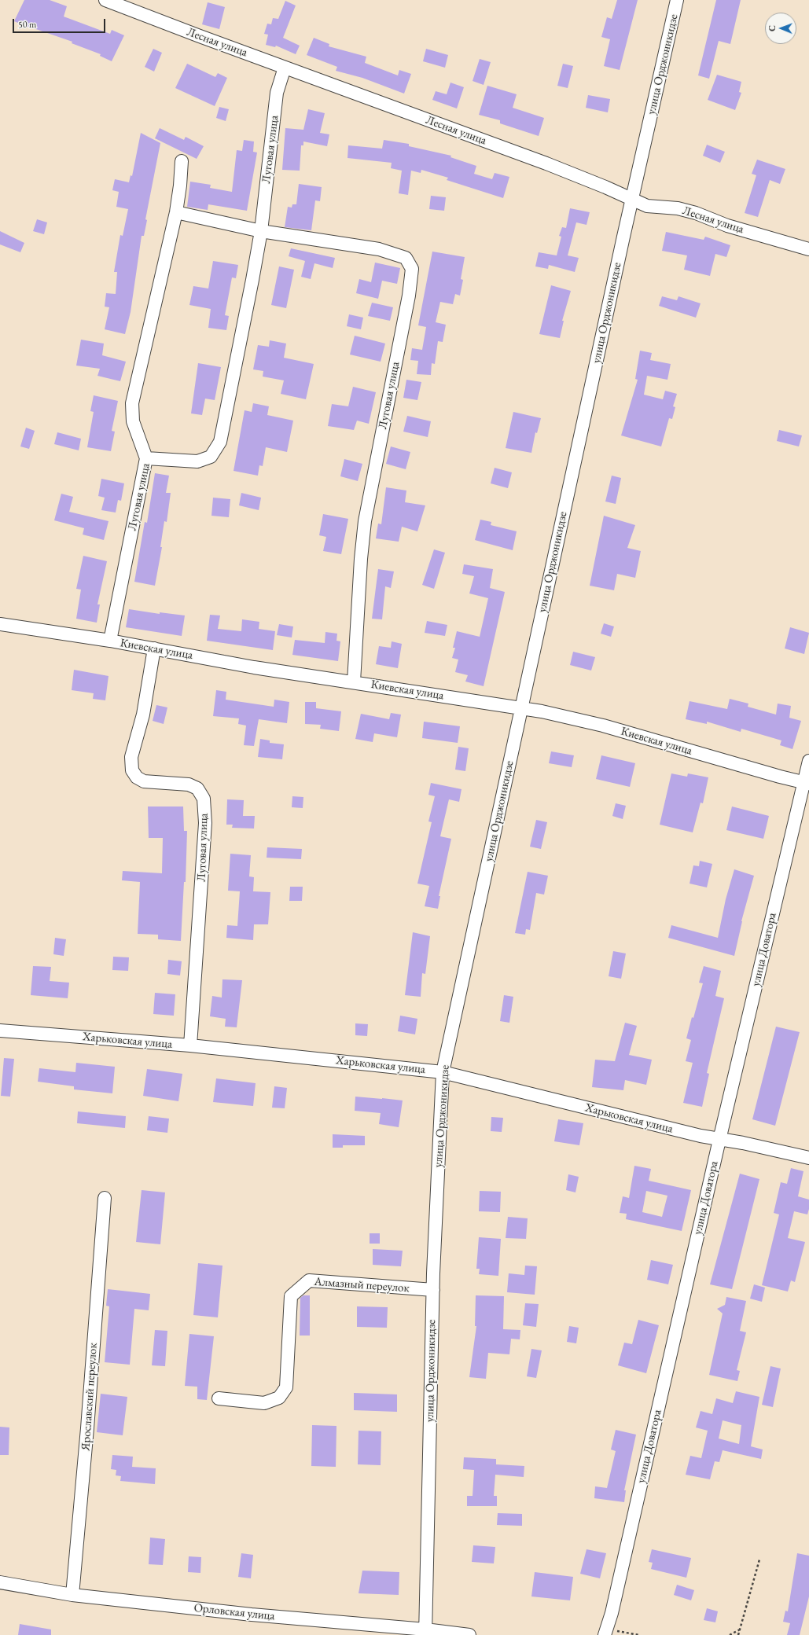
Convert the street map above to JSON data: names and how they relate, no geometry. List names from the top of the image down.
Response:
{
  "streets": {
    "street": [
      "Лесная улица",
      "улица Орджоникидзе",
      "Луговая улица",
      "Киевская улица",
      "улица Доватора",
      "Харьковская улица",
      "Алмазный переулок",
      "Ярославский переулок",
      "Орловская улица"
    ]
  },
  "crossings": [
    ["Лесная улица", "улица Орджоникидзе"],
    ["Лесная улица", "Луговая улица"],
    ["улица Орджоникидзе", "Киевская улица"],
    ["улица Орджоникидзе", "Харьковская улица"],
    ["улица Орджоникидзе", "Алмазный переулок"],
    ["улица Орджоникидзе", "Орловская улица"],
    ["Луговая улица", "Киевская улица"],
    ["Луговая улица", "Харьковская улица"],
    ["Киевская улица", "улица Доватора"],
    ["улица Доватора", "Харьковская улица"],
    ["Ярославский переулок", "Орловская улица"]
  ],
  "scale_bar": "50 m",
  "north": "left"
}
